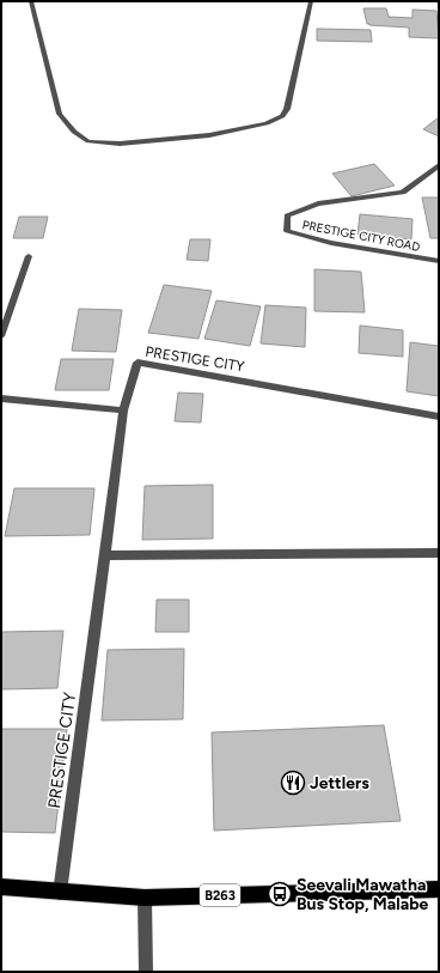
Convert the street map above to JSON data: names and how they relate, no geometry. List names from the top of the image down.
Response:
{
  "streets": {
    "main road": ["B263"],
    "street": ["PRESTIGE CITY ROAD", "PRESTIGE CITY"]
  },
  "crossings": [
    ["PRESTIGE CITY", "B263"]
  ],
  "places": {
    "restaurant": ["Jettlers"],
    "bus stop": ["Seevali Mawatha Bus Stop, Malabe"]
  }
}
